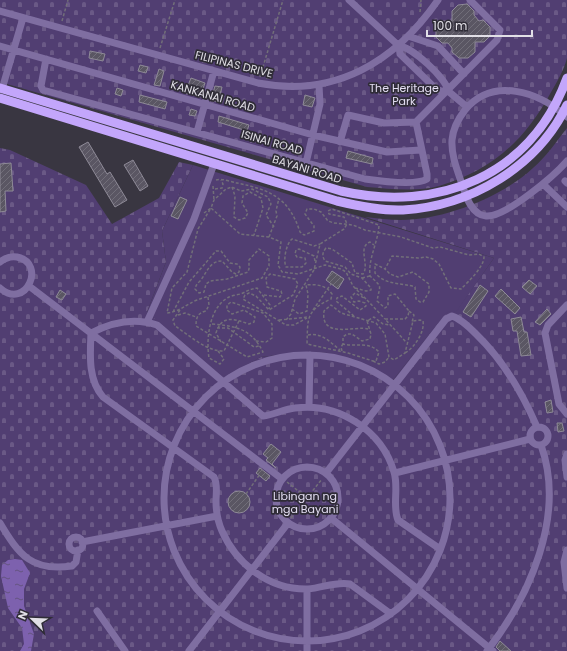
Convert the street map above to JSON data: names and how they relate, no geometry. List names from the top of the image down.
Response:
{
  "streets": {
    "main road": ["BAYANI ROAD"],
    "street": ["FILIPINAS DRIVE", "KANKANAI ROAD", "ISINAI ROAD"]
  },
  "crossings": [
    ["KANKANAI ROAD", "ISINAI ROAD"]
  ],
  "parks": ["The Heritage Park", "Libingan ng mga Bayani"],
  "scale_bar": "100 m",
  "north": "top left"
}
